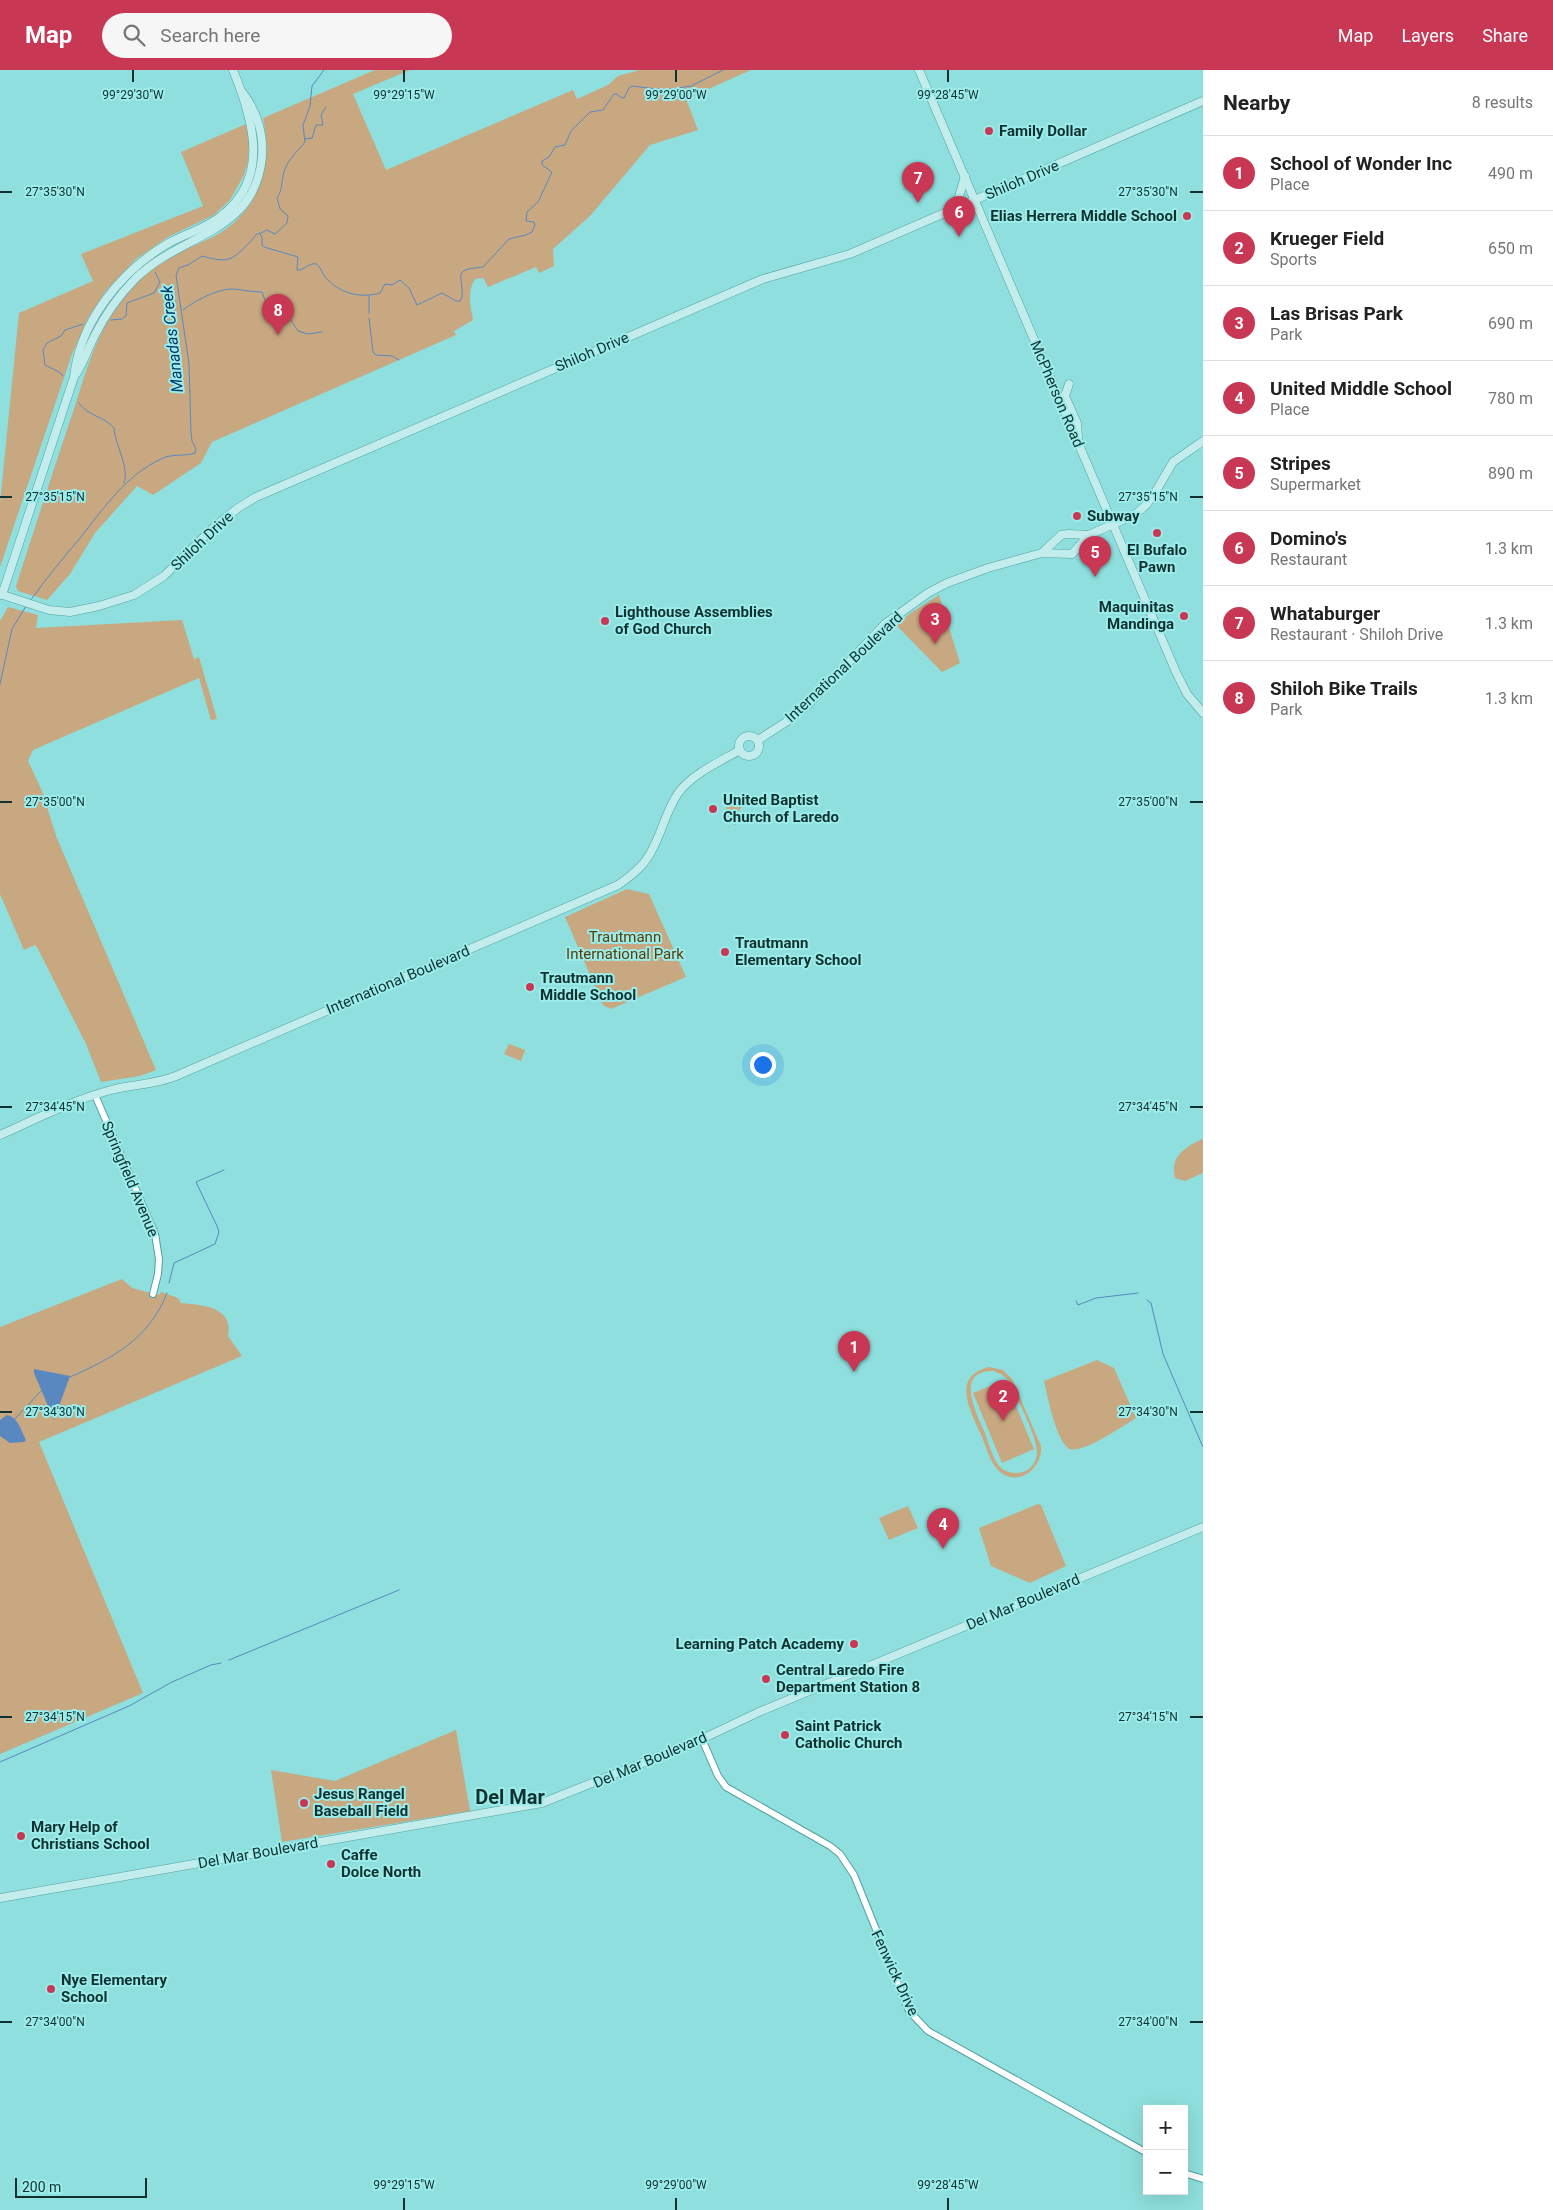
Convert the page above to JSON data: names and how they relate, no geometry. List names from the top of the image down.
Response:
{
  "streets": {
    "main road": [
      "Shiloh Drive",
      "McPherson Road",
      "International Boulevard",
      "Del Mar Boulevard"
    ],
    "street": ["Springfield Avenue", "Fenwick Drive"]
  },
  "crossings": [
    ["Shiloh Drive", "McPherson Road"],
    ["McPherson Road", "International Boulevard"],
    ["International Boulevard", "Springfield Avenue"],
    ["Del Mar Boulevard", "Fenwick Drive"]
  ],
  "districts": ["Del Mar"],
  "water": ["Manadas Creek"],
  "parks": ["Trautmann International Park"],
  "places": [
    "Family Dollar",
    "Elias Herrera Middle School",
    "Subway",
    "El Bufalo Pawn",
    "Maquinitas Mandinga",
    "Lighthouse Assemblies of God Church",
    "United Baptist Church of Laredo",
    "Trautmann Elementary School",
    "Trautmann Middle School",
    "Learning Patch Academy",
    "Central Laredo Fire Department Station 8",
    "Saint Patrick Catholic Church",
    "Jesus Rangel Baseball Field",
    "Mary Help of Christians School",
    "Caffe Dolce North",
    "Nye Elementary School"
  ],
  "scale_bar": "200 m",
  "page": {
    "header": "Map",
    "search": "Search here",
    "nav": ["Map", "Layers", "Share"],
    "heading": ["Nearby", "8 results"],
    "list": [
      {
        "mark": "1",
        "name": "School of Wonder Inc",
        "note": "Place",
        "value": "490 m"
      },
      {
        "mark": "2",
        "name": "Krueger Field",
        "note": "Sports",
        "value": "650 m"
      },
      {
        "mark": "3",
        "name": "Las Brisas Park",
        "note": "Park",
        "value": "690 m"
      },
      {
        "mark": "4",
        "name": "United Middle School",
        "note": "Place",
        "value": "780 m"
      },
      {
        "mark": "5",
        "name": "Stripes",
        "note": "Supermarket",
        "value": "890 m"
      },
      {
        "mark": "6",
        "name": "Domino's",
        "note": "Restaurant",
        "value": "1.3 km"
      },
      {
        "mark": "7",
        "name": "Whataburger",
        "note": "Restaurant · Shiloh Drive",
        "value": "1.3 km"
      },
      {
        "mark": "8",
        "name": "Shiloh Bike Trails",
        "note": "Park",
        "value": "1.3 km"
      }
    ],
    "pins": [
      "7",
      "6",
      "8",
      "5",
      "3",
      "1",
      "2",
      "4"
    ],
    "map_buttons": ["+", "−"],
    "scale": "200 m"
  },
  "coordinates": [
    "99°29'30\"W",
    "99°29'15\"W",
    "99°29'00\"W",
    "99°28'45\"W",
    "27°35'30\"N",
    "27°35'15\"N",
    "27°35'00\"N",
    "27°34'45\"N",
    "27°34'30\"N",
    "27°34'15\"N",
    "27°34'00\"N"
  ]
}
